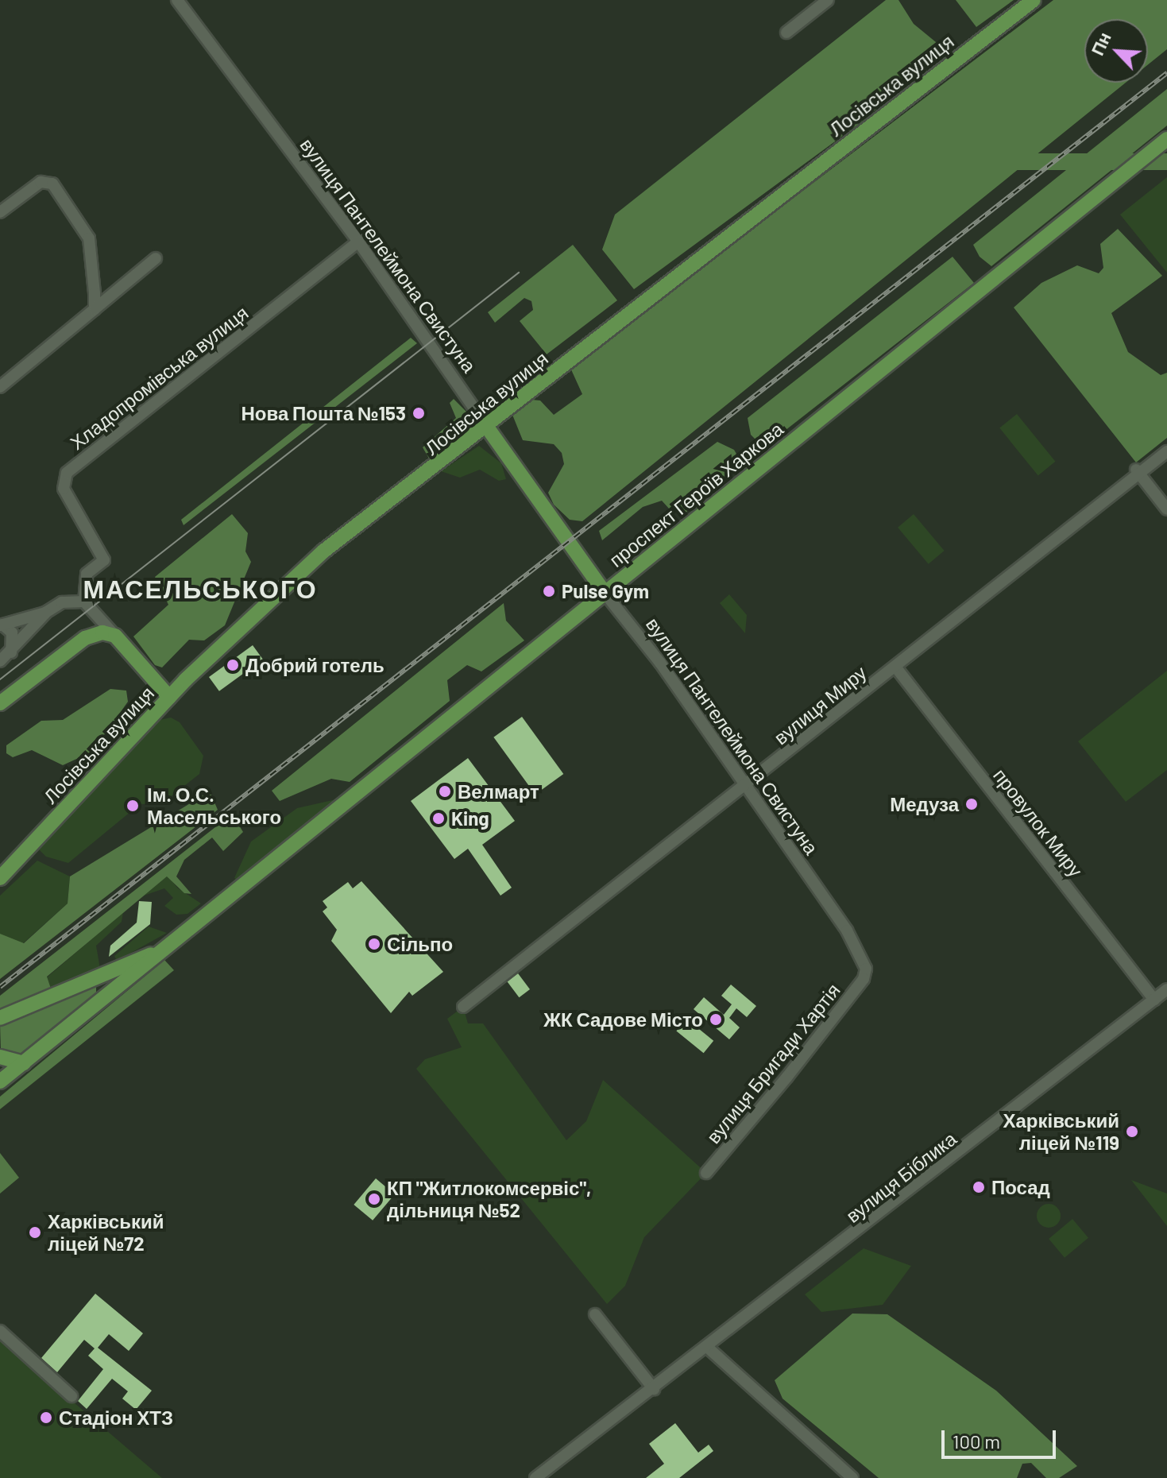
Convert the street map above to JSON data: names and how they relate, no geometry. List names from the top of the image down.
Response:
{
  "streets": {
    "main road": ["Лосівська вулиця", "вулиця Пантелеймона Свистуна", "проспект Героїв Харкова"],
    "street": [
      "Хладопромівська вулиця",
      "вулиця Миру",
      "провулок Миру",
      "вулиця Бригади Хартія",
      "вулиця Біблика"
    ]
  },
  "crossings": [
    ["Лосівська вулиця", "вулиця Пантелеймона Свистуна"],
    ["вулиця Пантелеймона Свистуна", "Хладопромівська вулиця"],
    ["вулиця Пантелеймона Свистуна", "проспект Героїв Харкова"],
    ["вулиця Пантелеймона Свистуна", "вулиця Миру"],
    ["вулиця Пантелеймона Свистуна", "вулиця Бригади Хартія"],
    ["вулиця Миру", "провулок Миру"],
    ["провулок Миру", "вулиця Біблика"]
  ],
  "districts": ["МАСЕЛЬСЬКОГО"],
  "places": [
    "Нова Пошта №153",
    "Pulse Gym",
    "Добрий готель",
    "Велмарт",
    "Медуза",
    "Ім. О.С. Масельського",
    "King",
    "Сільпо",
    "ЖК Садове Місто",
    "Харківський ліцей №119",
    "Посад",
    "КП \"Житлокомсервіс\", дільниця №52",
    "Харківський ліцей №72",
    "Стадіон ХТЗ"
  ],
  "scale_bar": "100 m",
  "north": "top left"
}
